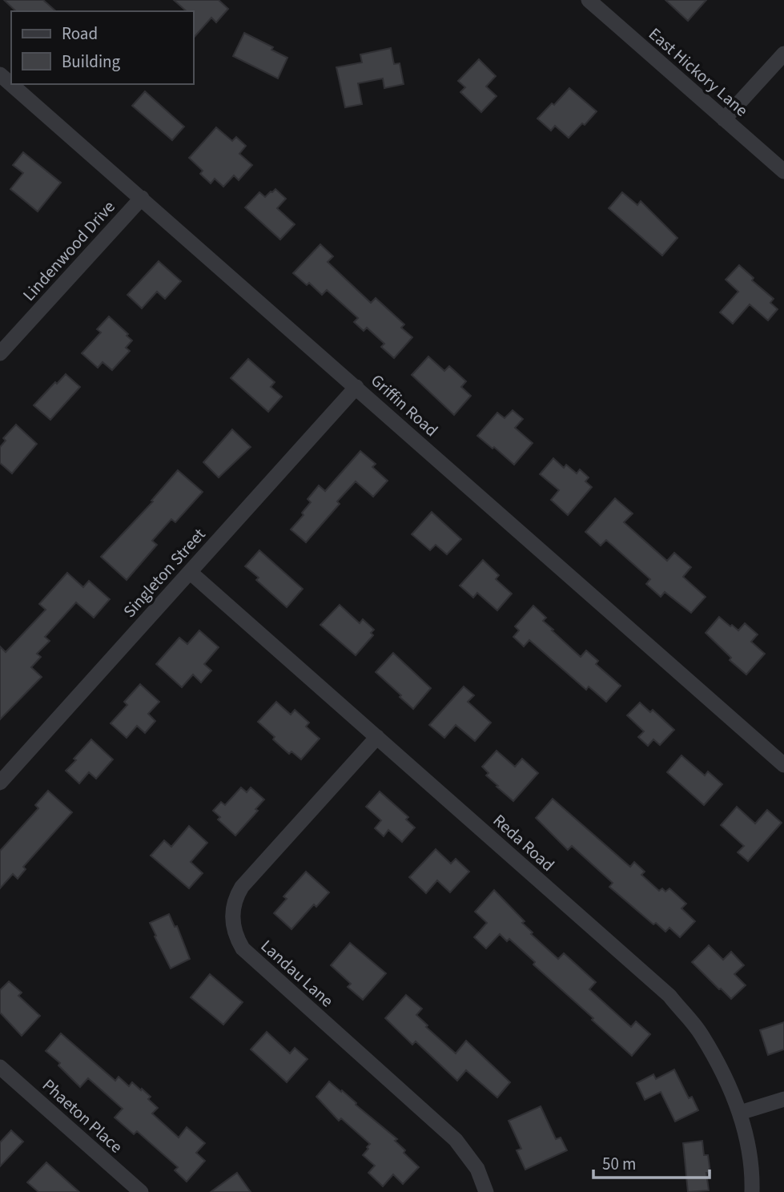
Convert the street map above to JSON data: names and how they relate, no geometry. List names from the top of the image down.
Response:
{
  "streets": {
    "street": [
      "East Hickory Lane",
      "Lindenwood Drive",
      "Griffin Road",
      "Singleton Street",
      "Reda Road",
      "Landau Lane",
      "Phaeton Place"
    ]
  },
  "crossings": [
    ["Lindenwood Drive", "Griffin Road"],
    ["Griffin Road", "Singleton Street"],
    ["Singleton Street", "Reda Road"],
    ["Reda Road", "Landau Lane"]
  ],
  "legend": ["Road", "Building"],
  "scale_bar": "50 m"
}
